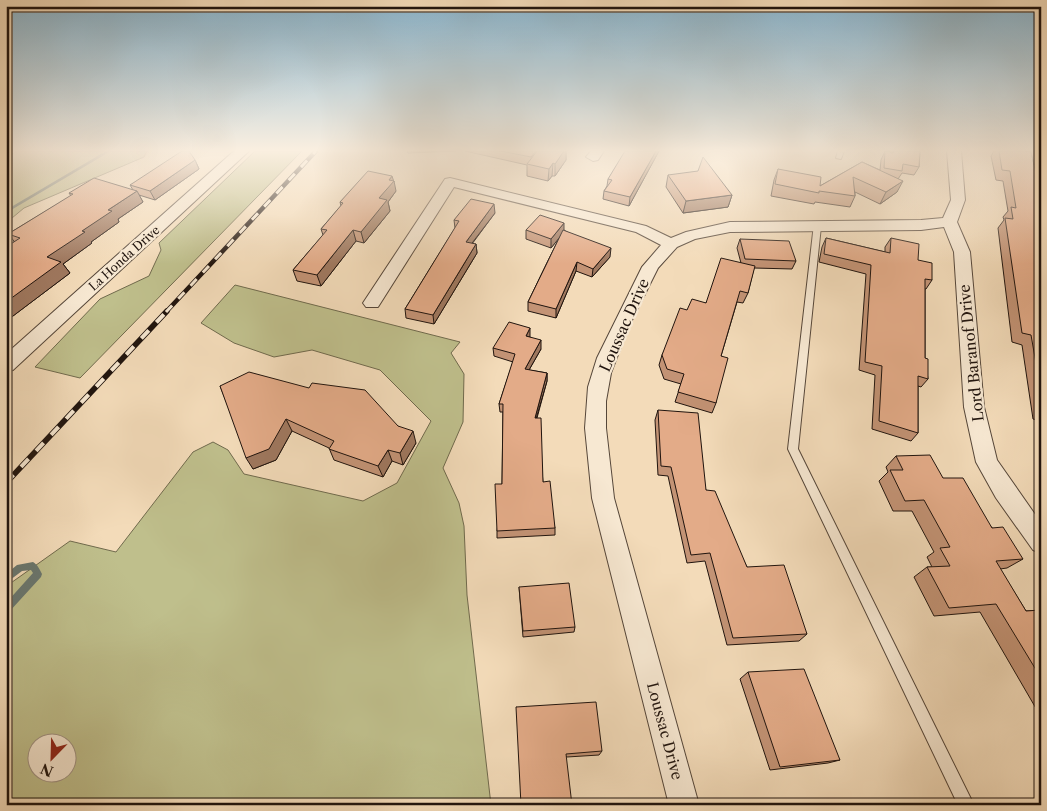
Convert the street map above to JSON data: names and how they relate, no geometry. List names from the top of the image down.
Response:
{
  "streets": {
    "street": ["La Honda Drive", "Loussac Drive", "Lord Baranof Drive"]
  },
  "crossings": [
    ["Loussac Drive", "Lord Baranof Drive"]
  ],
  "north": "bottom left"
}
